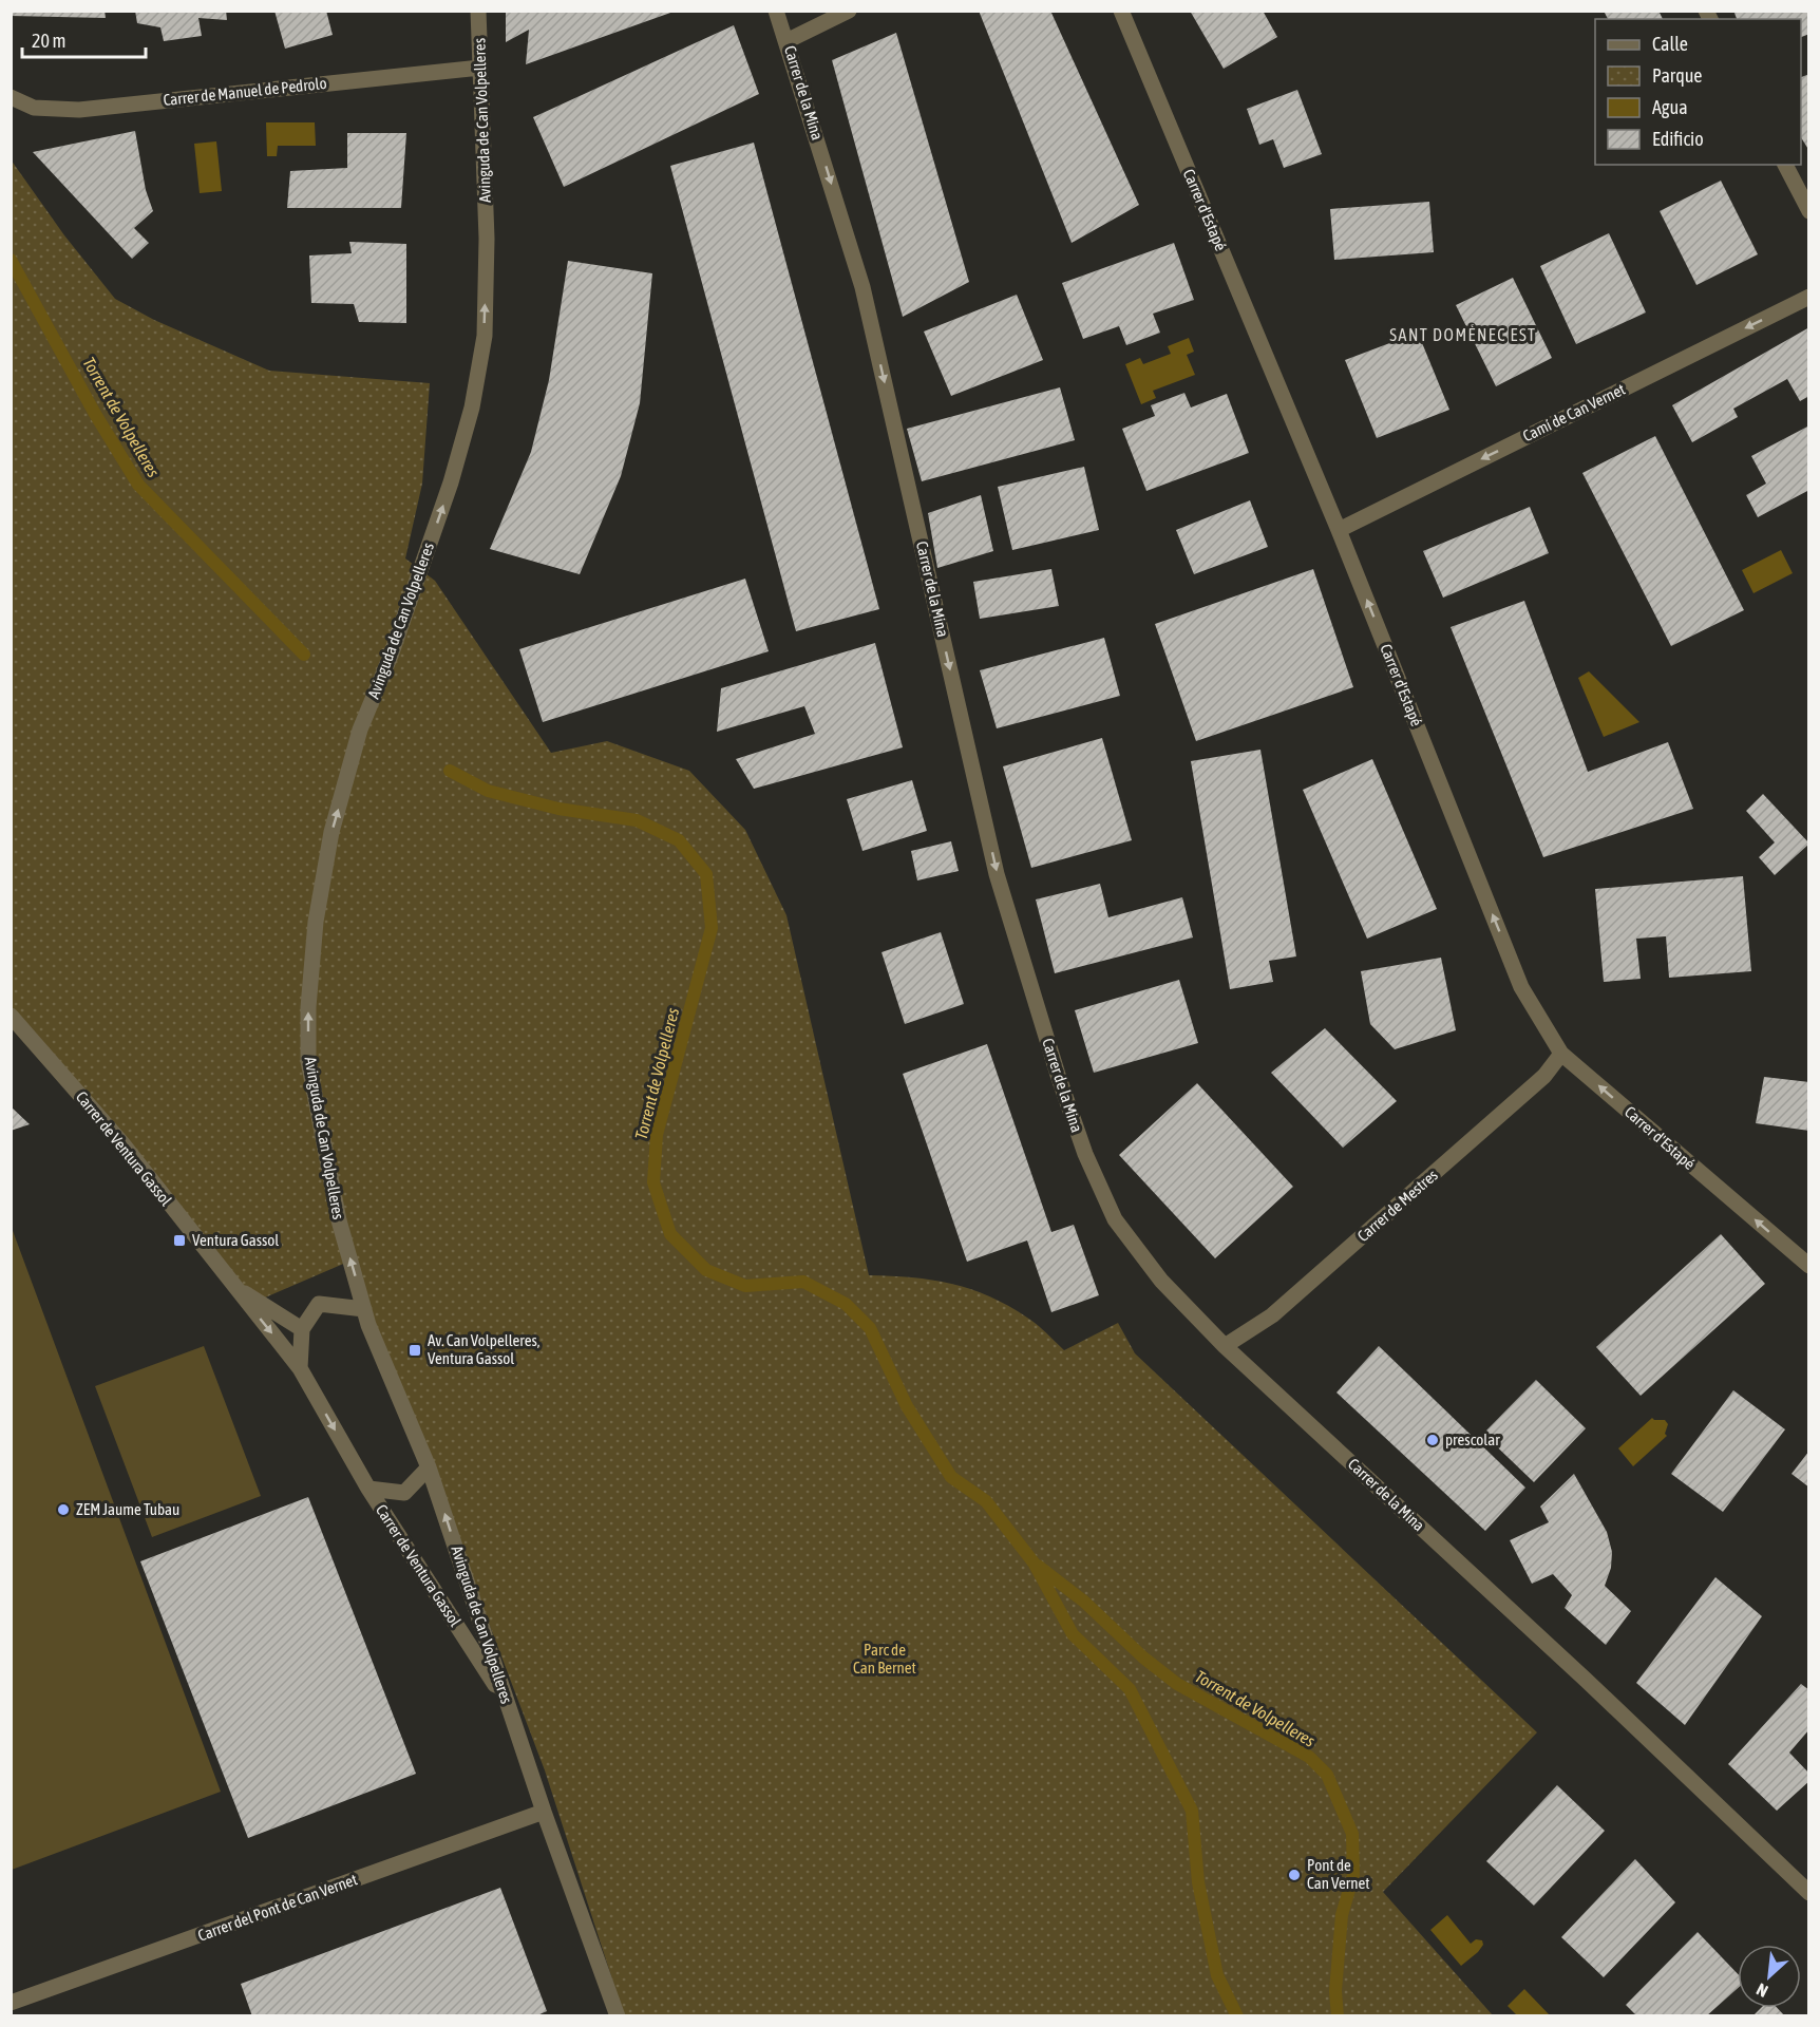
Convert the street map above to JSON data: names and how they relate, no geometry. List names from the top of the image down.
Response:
{
  "streets": {
    "street": [
      "Carrer de Manuel de Pedrolo",
      "Carrer de la Mina",
      "Avinguda de Can Volpelleres",
      "Carrer d'Estapé",
      "Camí de Can Vernet",
      "Carrer de Ventura Gassol",
      "Carrer de Mestres",
      "Carrer del Pont de Can Vernet"
    ]
  },
  "crossings": [
    ["Carrer de Manuel de Pedrolo", "Avinguda de Can Volpelleres"],
    ["Carrer de la Mina", "Carrer de Mestres"],
    ["Avinguda de Can Volpelleres", "Carrer de Ventura Gassol"],
    ["Avinguda de Can Volpelleres", "Carrer del Pont de Can Vernet"],
    ["Carrer d'Estapé", "Camí de Can Vernet"],
    ["Carrer d'Estapé", "Carrer de Mestres"]
  ],
  "one_way": [
    "Carrer de la Mina",
    "Avinguda de Can Volpelleres",
    "Carrer d'Estapé",
    "Camí de Can Vernet"
  ],
  "districts": ["SANT DOMÈNEC EST"],
  "water": ["Torrent de Volpelleres"],
  "parks": ["Parc de Can Bernet"],
  "places": {
    "transit": ["Ventura Gassol", "Av. Can Volpelleres, Ventura Gassol"],
    "other": ["prescolar", "ZEM Jaume Tubau", "Pont de Can Vernet"]
  },
  "legend": [
    "Calle",
    "Parque",
    "Agua",
    "Edificio"
  ],
  "scale_bar": "20 m",
  "north": "bottom left"
}
